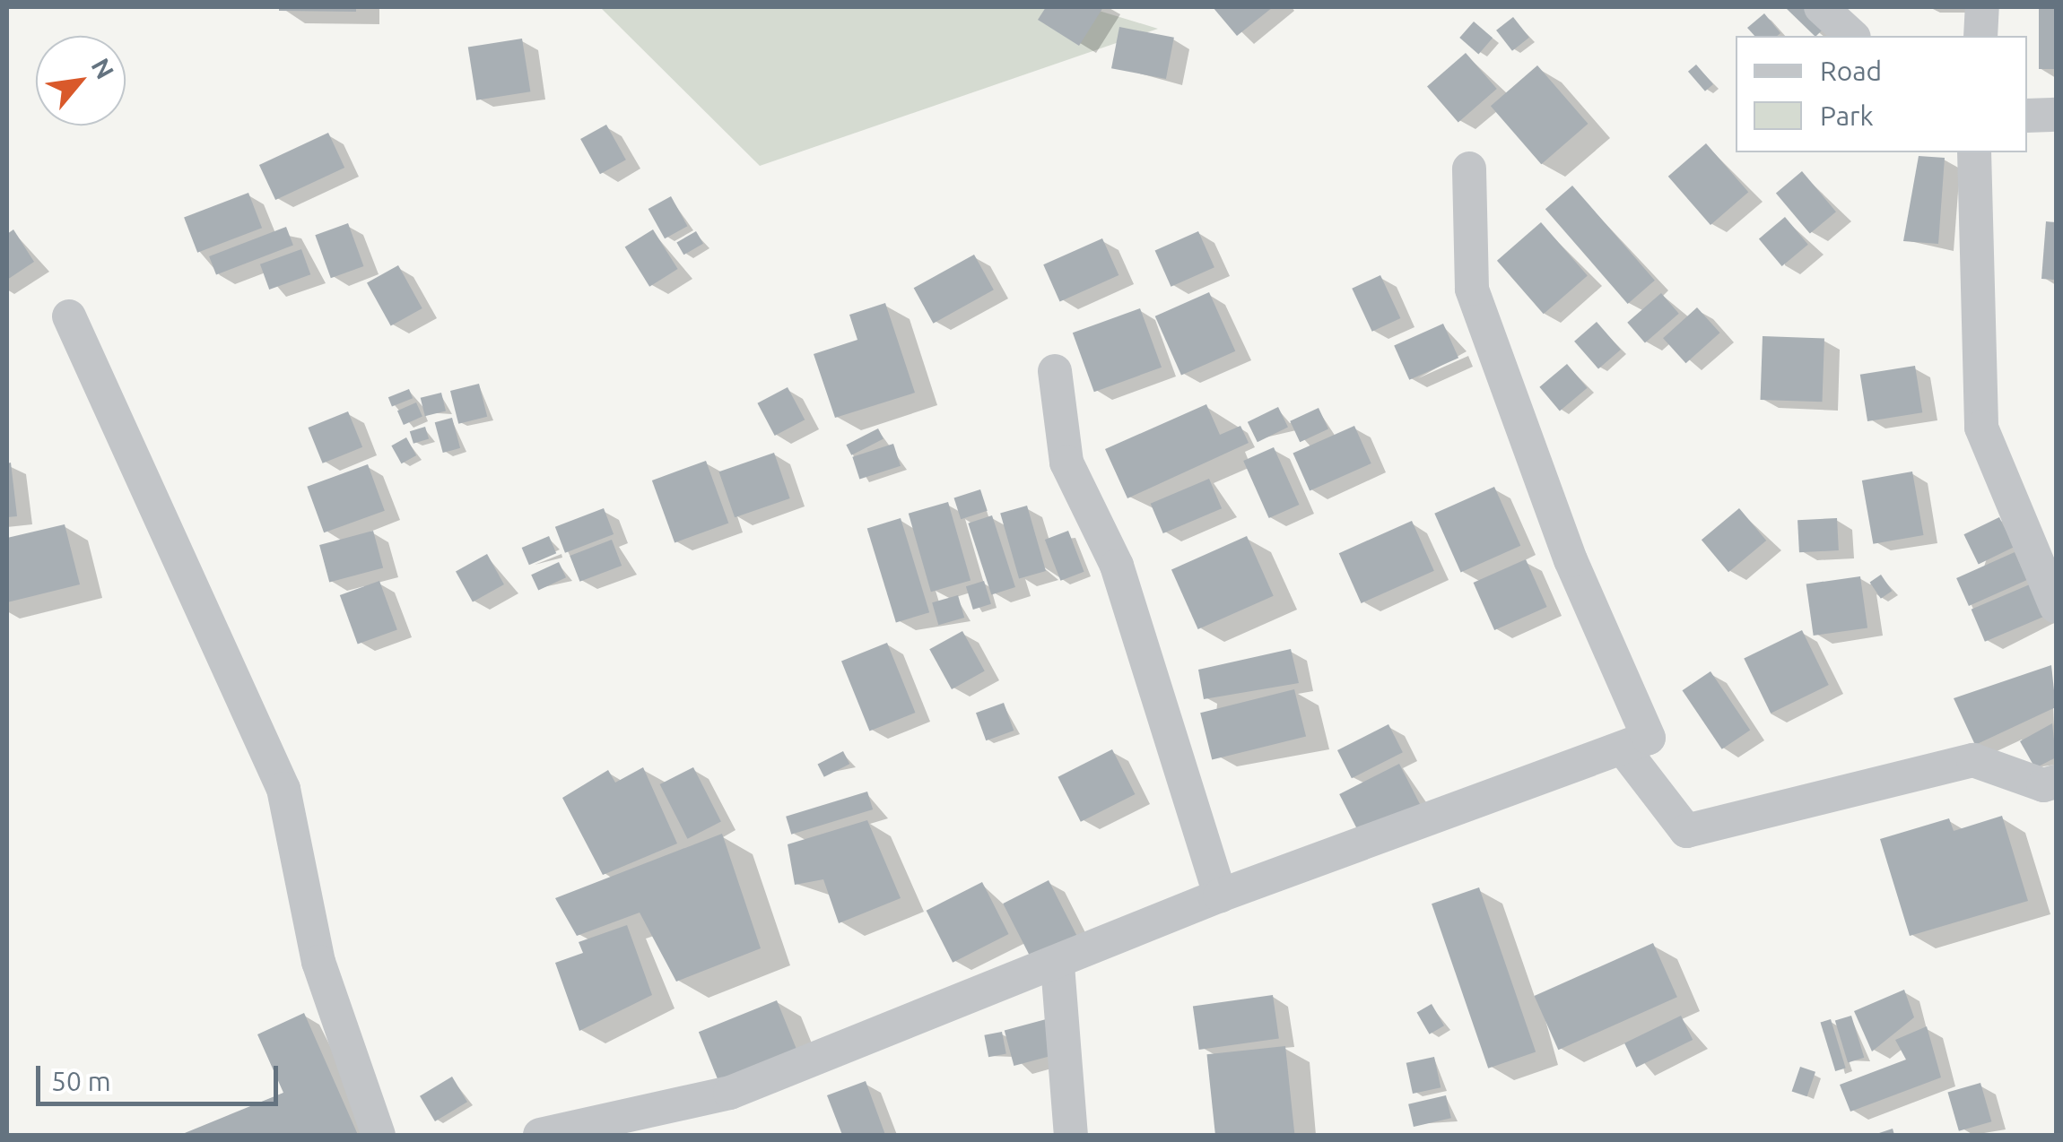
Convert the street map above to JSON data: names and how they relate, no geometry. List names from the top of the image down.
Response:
{
  "legend": ["Road", "Park"],
  "scale_bar": "50 m",
  "north": "top right"
}
